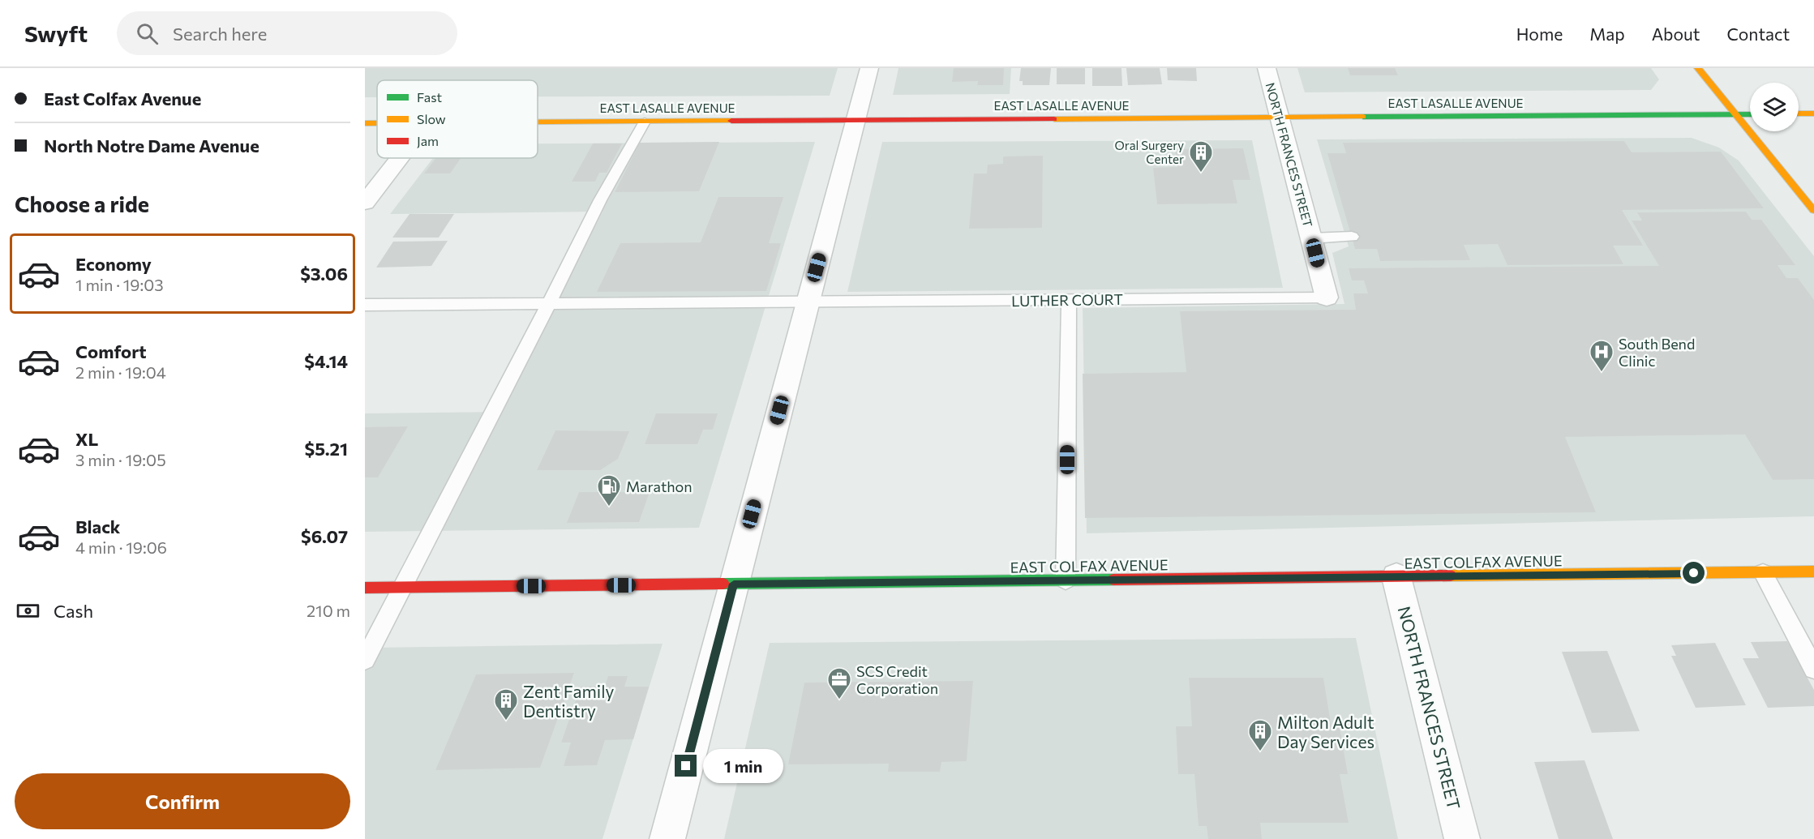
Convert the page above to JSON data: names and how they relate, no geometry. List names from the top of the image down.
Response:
{
  "streets": {
    "street": ["EAST LASALLE AVENUE", "NORTH FRANCES STREET", "EAST COLFAX AVENUE"],
    "lane": ["LUTHER COURT"]
  },
  "crossings": [
    ["EAST LASALLE AVENUE", "NORTH FRANCES STREET"],
    ["NORTH FRANCES STREET", "LUTHER COURT"],
    ["NORTH FRANCES STREET", "EAST COLFAX AVENUE"]
  ],
  "places": {
    "building": ["Oral Surgery Center", "Zent Family Dentistry", "Milton Adult Day Services"],
    "hospital": ["South Bend Clinic"],
    "fuel station": ["Marathon"],
    "office": ["SCS Credit Corporation"]
  },
  "legend": ["Fast", "Slow", "Jam"],
  "page": {
    "header": "Swyft",
    "search": "Search here",
    "nav": [
      "Home",
      "Map",
      "About",
      "Contact"
    ],
    "banner": ["East Colfax Avenue", "North Notre Dame Avenue"],
    "heading": "Choose a ride",
    "list": [
      {
        "name": "Economy",
        "note": "1 min · 19:03",
        "value": "$3.06"
      },
      {
        "name": "Comfort",
        "note": "2 min · 19:04",
        "value": "$4.14"
      },
      {
        "name": "XL",
        "note": "3 min · 19:05",
        "value": "$5.21"
      },
      {
        "name": "Black",
        "note": "4 min · 19:06",
        "value": "$6.07"
      }
    ],
    "pay": ["Cash", "210 m"],
    "bubble": "1 min",
    "buttons": "Confirm"
  }
}
